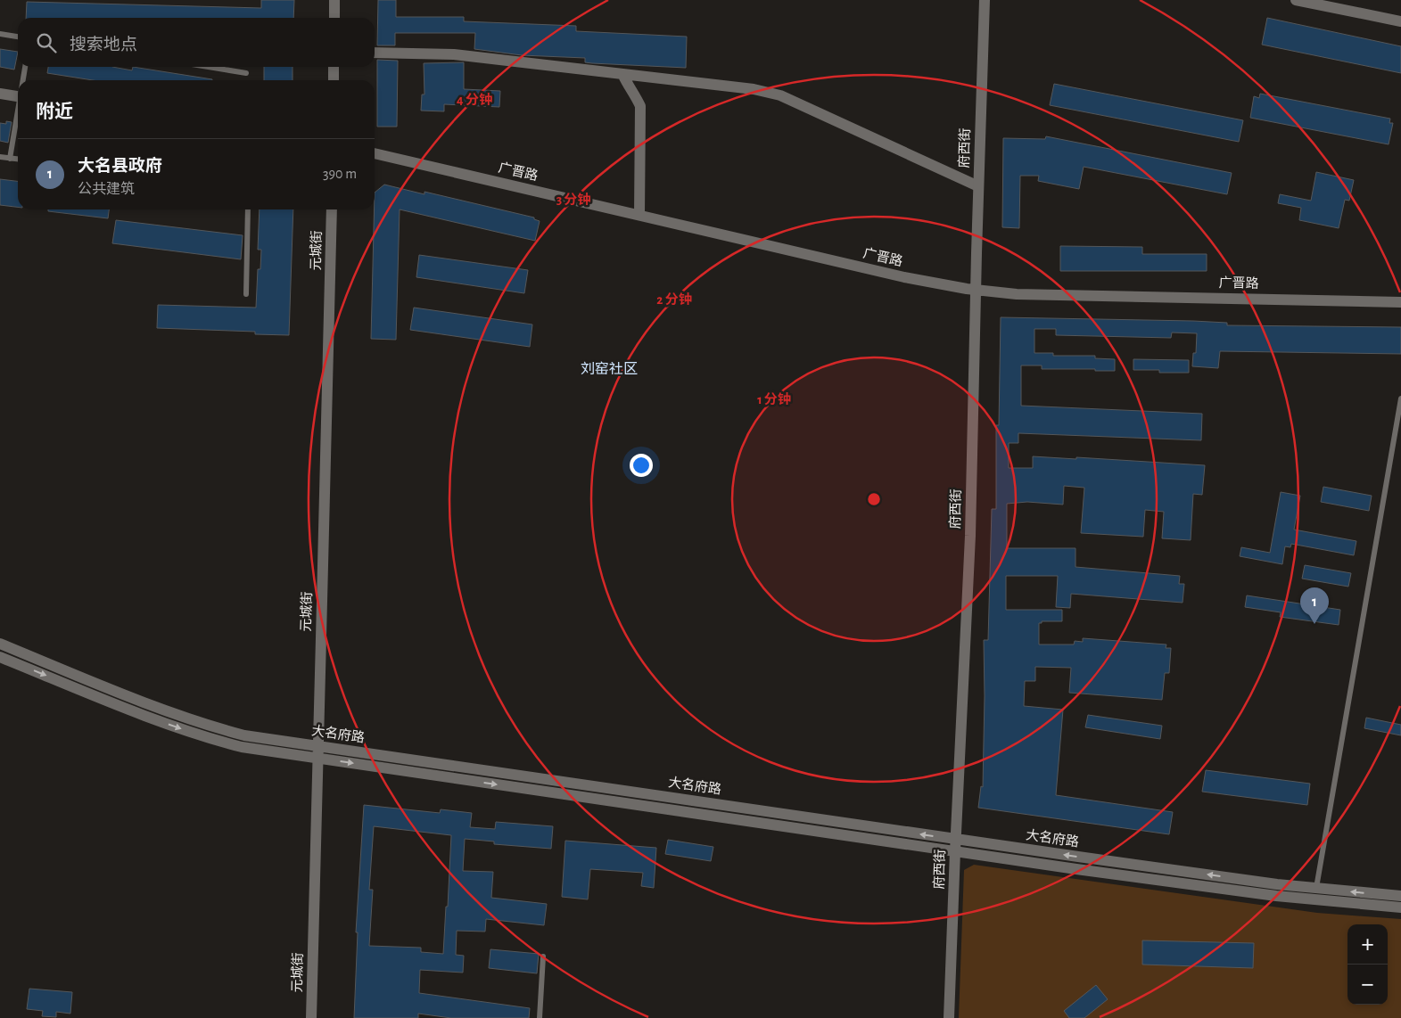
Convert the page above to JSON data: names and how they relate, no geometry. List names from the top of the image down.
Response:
{
  "streets": {
    "street": [
      "府西街",
      "广晋路",
      "元城街",
      "大名府路"
    ]
  },
  "crossings": [
    ["府西街", "广晋路"],
    ["府西街", "大名府路"],
    ["元城街", "大名府路"]
  ],
  "districts": ["刘窑社区"],
  "page": {
    "search": "搜索地点",
    "heading": "附近",
    "list": [
      {
        "mark": "1",
        "name": "大名县政府",
        "note": "公共建筑",
        "value": "390 m"
      }
    ],
    "pins": "1",
    "map_buttons": ["+", "−"]
  },
  "rings": [
    "4 分钟",
    "3 分钟",
    "2 分钟",
    "1 分钟"
  ]
}
